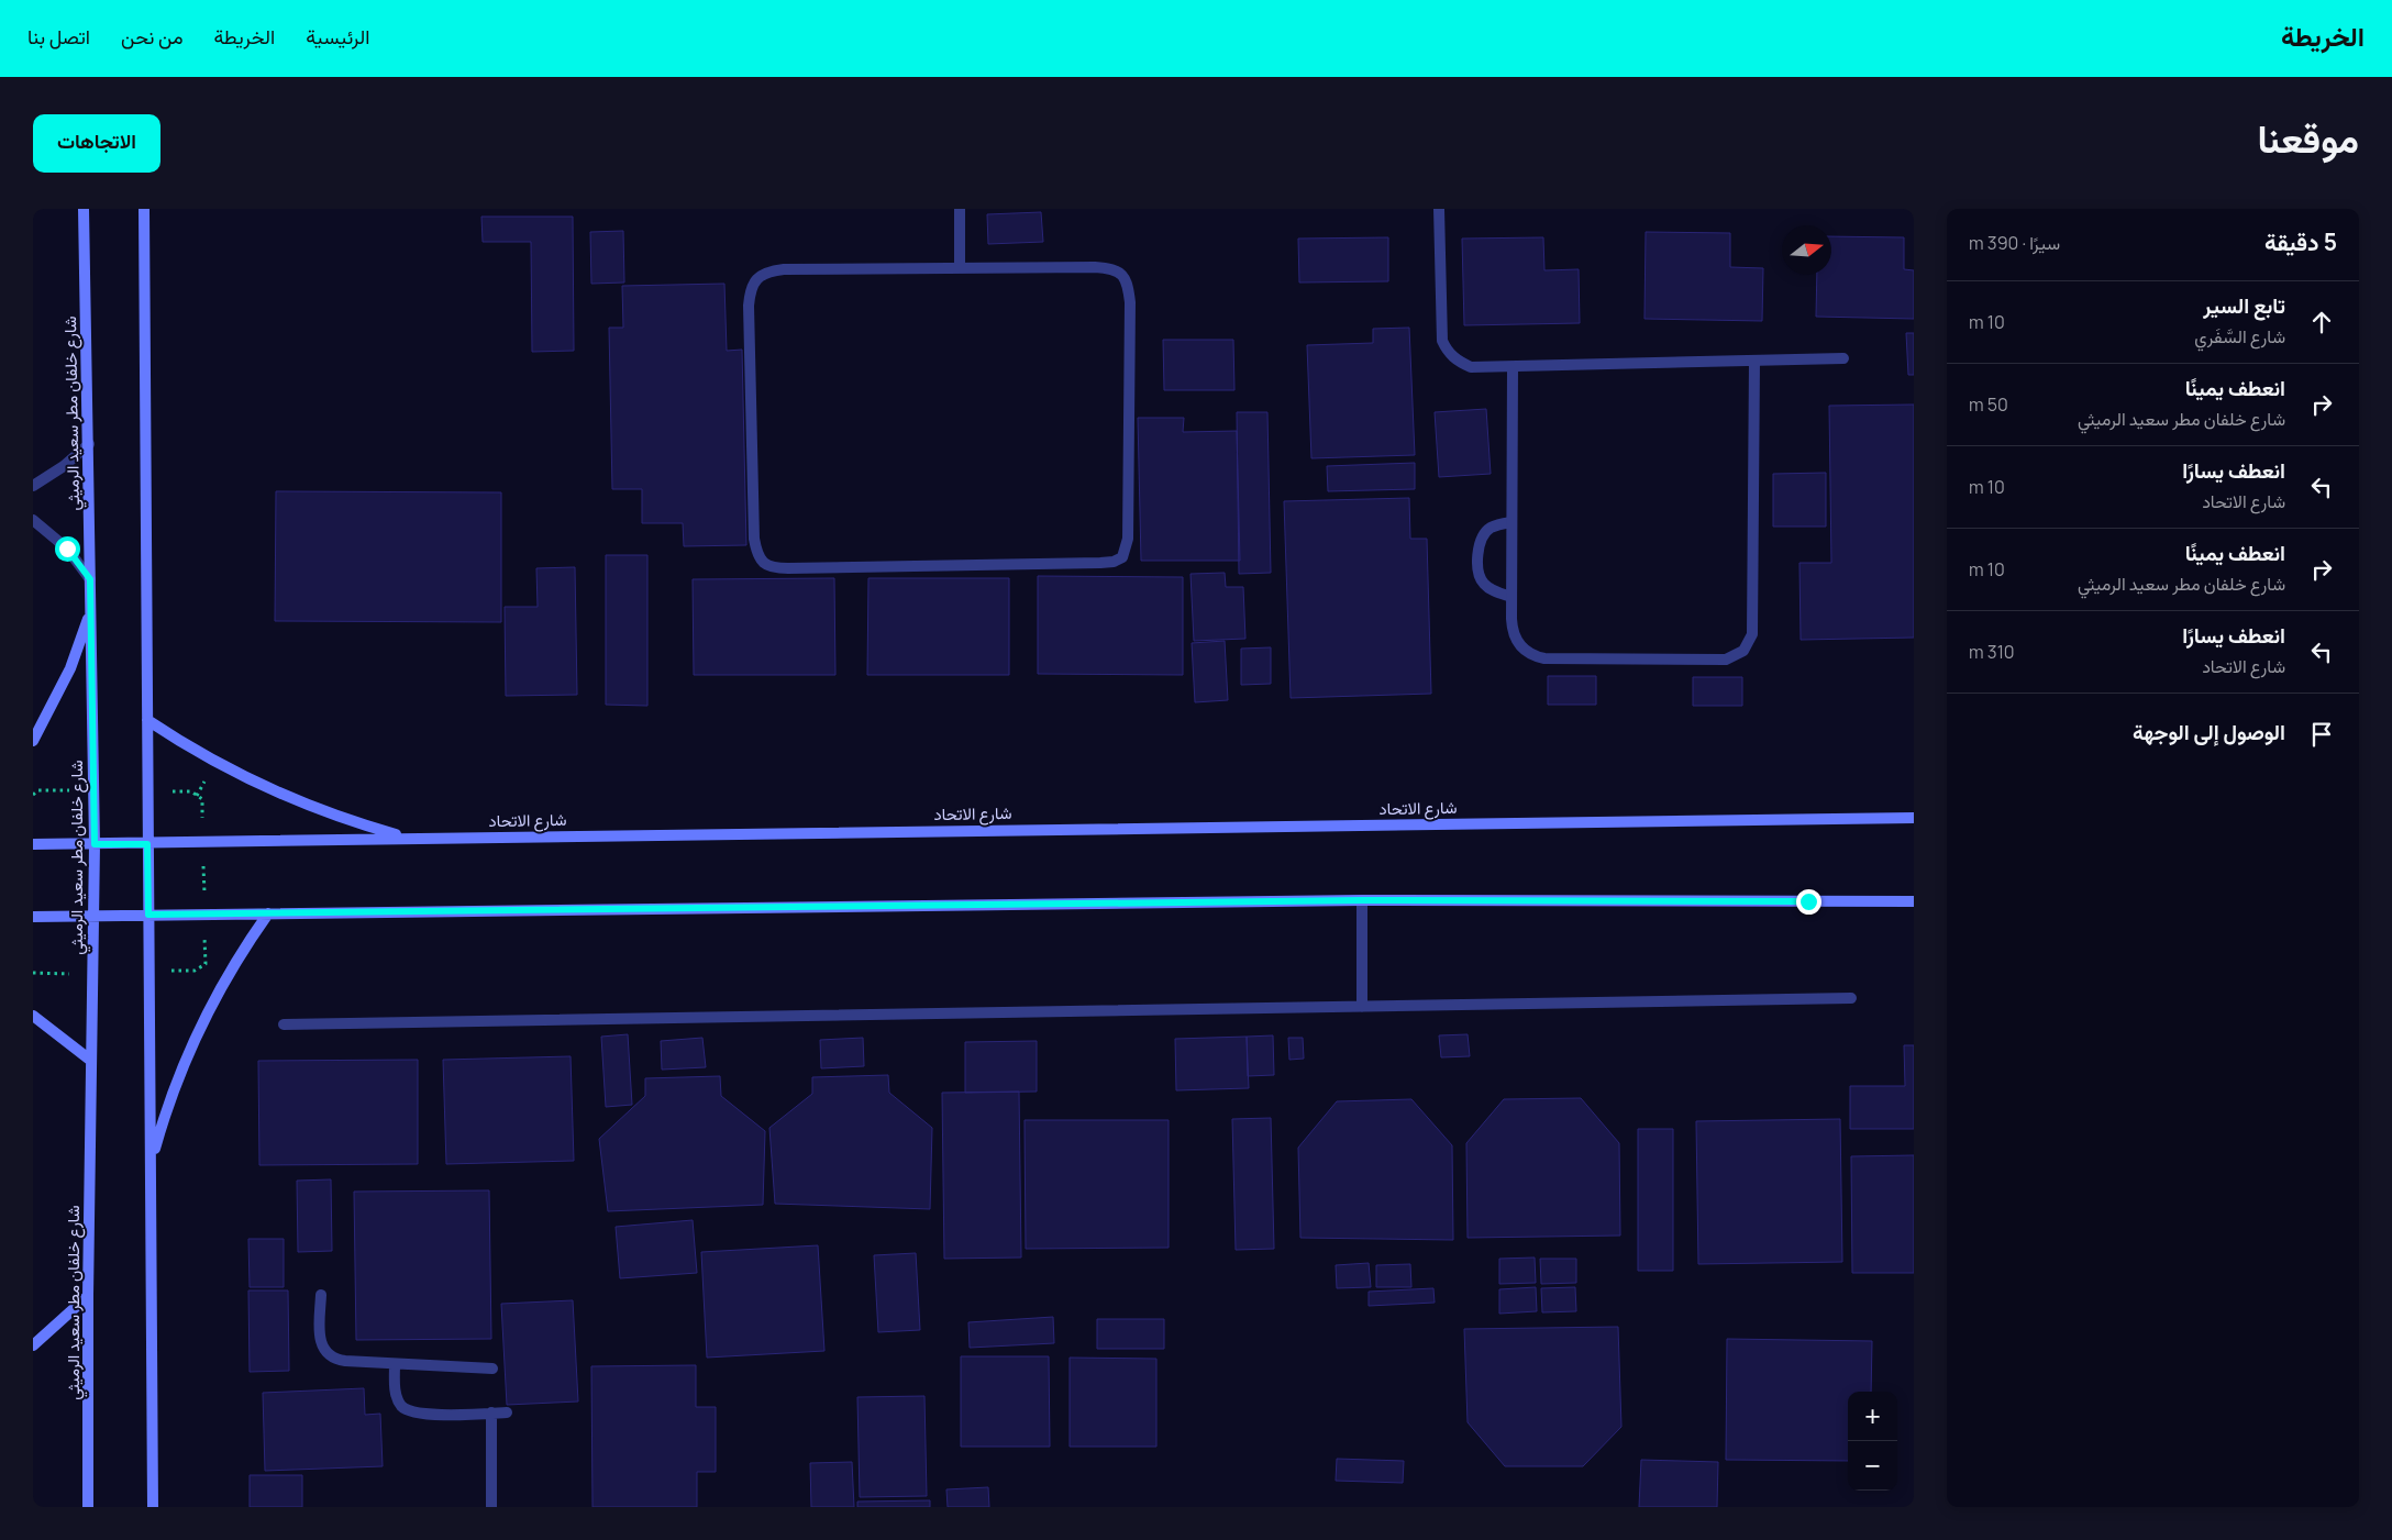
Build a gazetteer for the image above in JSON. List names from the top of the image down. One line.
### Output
{"streets":{"main road":["شارع خلفان مطر سعيد الرميثي","شارع الاتحاد"]},"crossings":[["شارع خلفان مطر سعيد الرميثي","شارع الاتحاد"]],"north":"right","page":{"header":"الخريطة","nav":["الرئيسية","الخريطة","من نحن","اتصل بنا"],"title":"موقعنا","buttons":"الاتجاهات","heading":["5 دقيقة","سيرًا · 390 m"],"list":[["تابع السير","شارع السَّفَري","10 m"],["انعطف يمينًا","شارع خلفان مطر سعيد الرميثي","50 m"],["انعطف يسارًا","شارع الاتحاد","10 m"],["انعطف يمينًا","شارع خلفان مطر سعيد الرميثي","10 m"],["انعطف يسارًا","شارع الاتحاد","310 m"],"الوصول إلى الوجهة"],"map_buttons":["+","−"]}}
